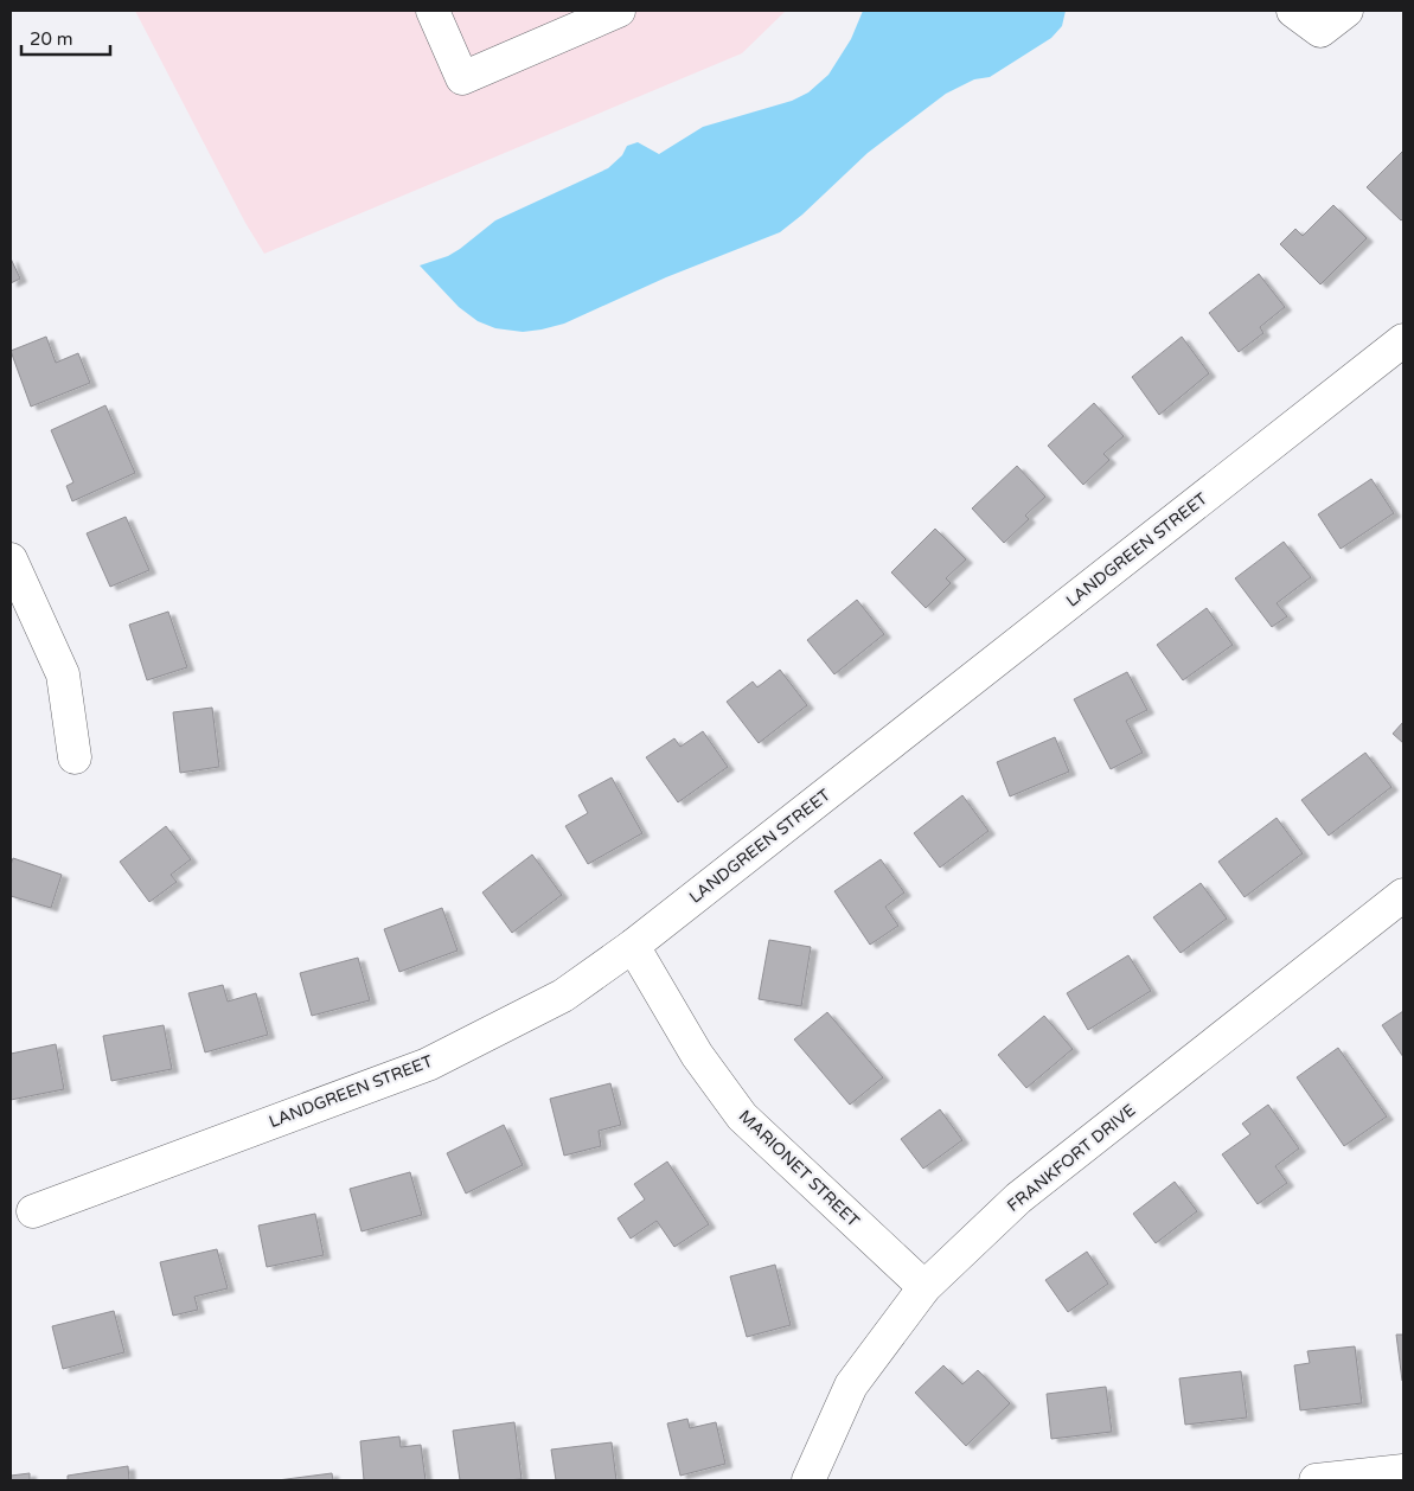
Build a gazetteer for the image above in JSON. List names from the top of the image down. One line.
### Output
{"streets":{"street":["LANDGREEN STREET","FRANKFORT DRIVE","MARIONET STREET"]},"crossings":[["LANDGREEN STREET","MARIONET STREET"],["FRANKFORT DRIVE","MARIONET STREET"]],"scale_bar":"20 m"}
